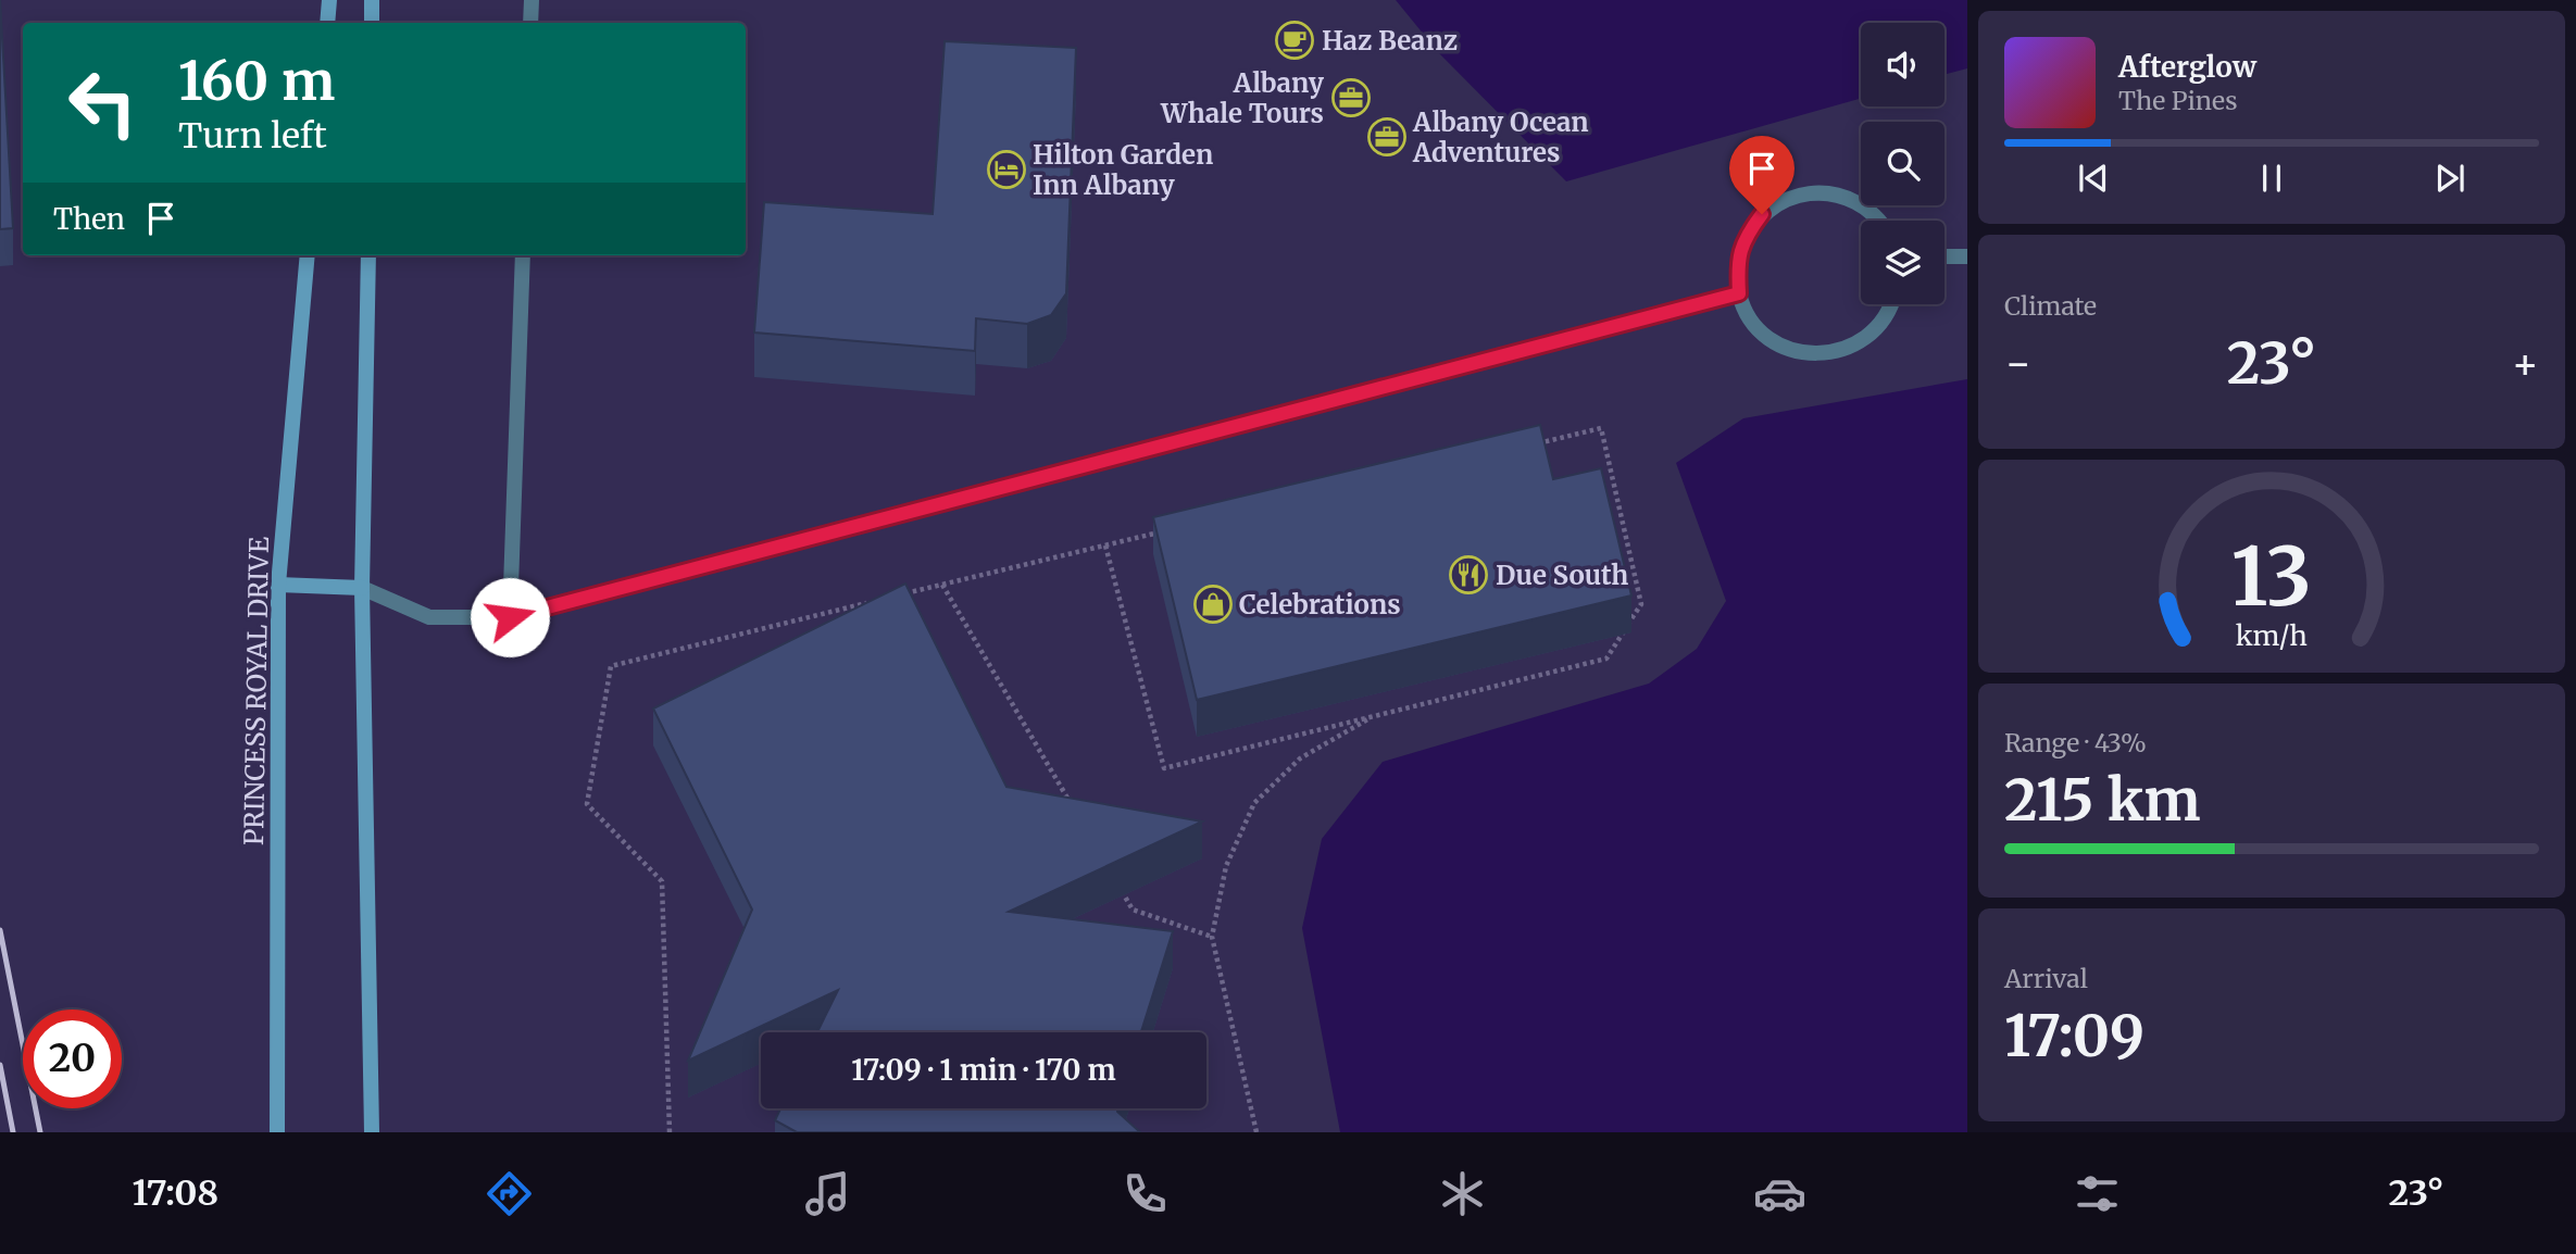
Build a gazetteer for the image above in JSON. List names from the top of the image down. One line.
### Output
{"streets":{"main road":["PRINCESS ROYAL DRIVE"]},"places":{"cafe":["Haz Beanz"],"office":["Albany Whale Tours","Albany Ocean Adventures"],"hotel":["Hilton Garden Inn Albany"],"restaurant":["Due South"],"shop":["Celebrations"]},"page":{"turn":["160 m","Turn left"],"song":["Afterglow","The Pines"],"then":"Then","tile":["Climate",["Range · 43%","215 km"],["Arrival","17:09"]],"heat":["−","23°","+"],"limit":"20","trip":"17:09 · 1 min · 170 m","tabs":["17:08","23°"],"gauge":["13","km/h"]}}
